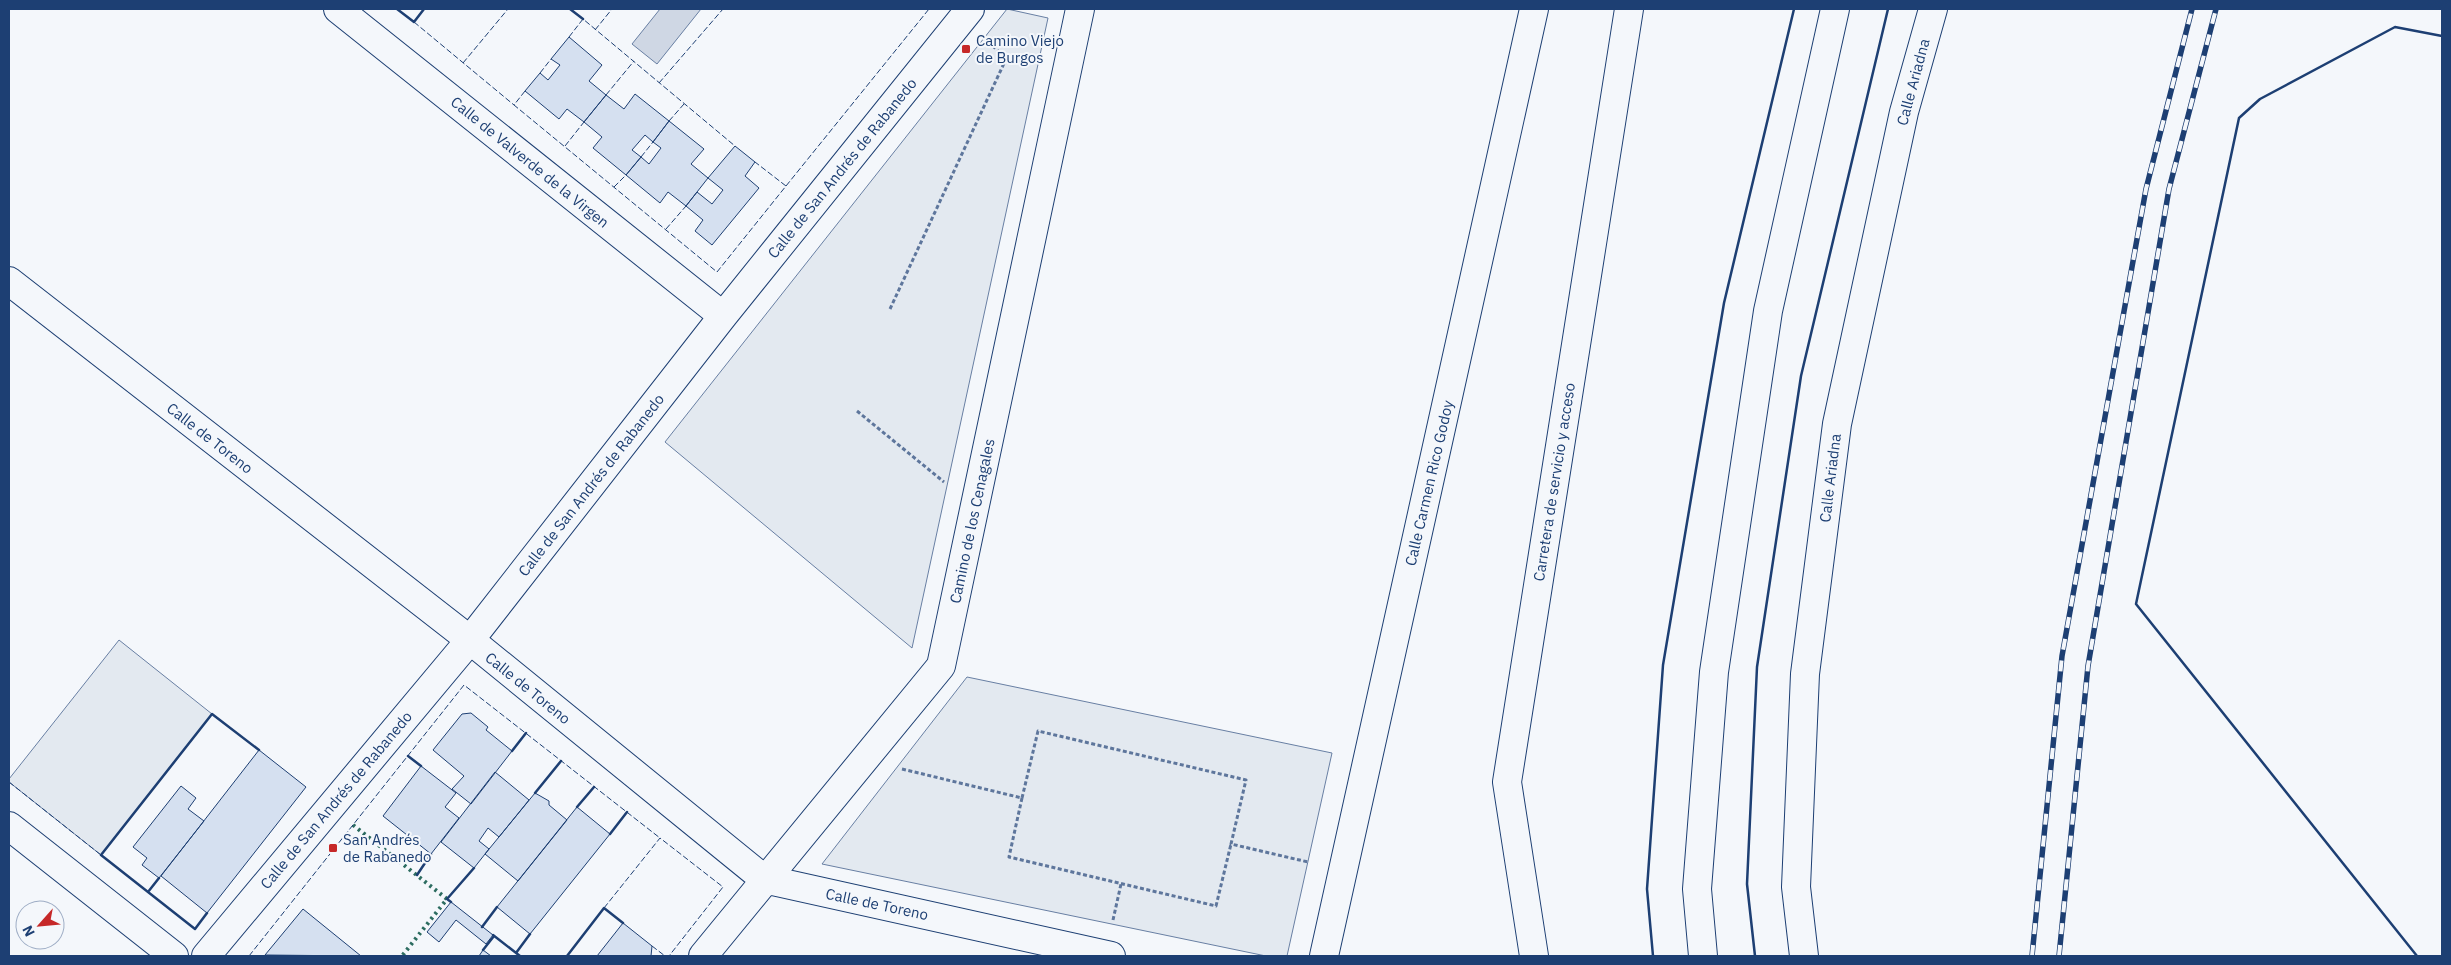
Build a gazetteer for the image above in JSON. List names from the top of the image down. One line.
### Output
{"streets":{"main road":["Calle Ariadna","Calle de Valverde de la Virgen","Calle de San Andrés de Rabanedo","Calle de Toreno","Carretera de servicio y acceso","Calle Carmen Rico Godoy","Camino de los Cenagales"]},"crossings":[["Calle de Valverde de la Virgen","Calle de San Andrés de Rabanedo"],["Calle de San Andrés de Rabanedo","Calle de Toreno"],["Calle de Toreno","Camino de los Cenagales"]],"places":{"transit":["Camino Viejo de Burgos","San Andrés de Rabanedo"]},"north":"bottom left"}
